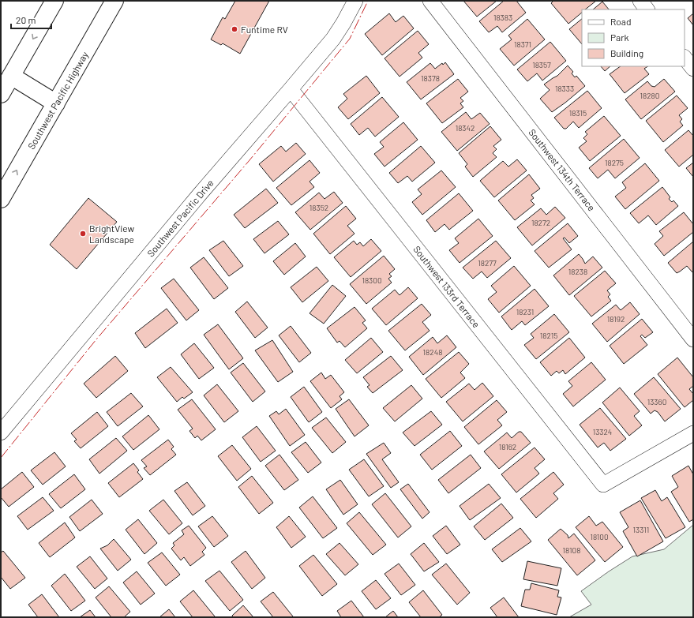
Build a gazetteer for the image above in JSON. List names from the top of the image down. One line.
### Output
{"streets":{"highway":["Southwest Pacific Highway"],"street":["Southwest 134th Terrace","Southwest Pacific Drive","Southwest 133rd Terrace"]},"crossings":[["Southwest Pacific Drive","Southwest 133rd Terrace"]],"one_way":["Southwest Pacific Highway"],"places":["Funtime RV","BrightView Landscape"],"house_numbers":["18383","18371","18357","18378","18333","18280","18315","18342","18275","18352","18272","18277","18238","18300","18231","18192","18215","18248","13360","13324","18162","13311","18100","18108"],"legend":["Road","Park","Building"],"scale_bar":"20 m"}
